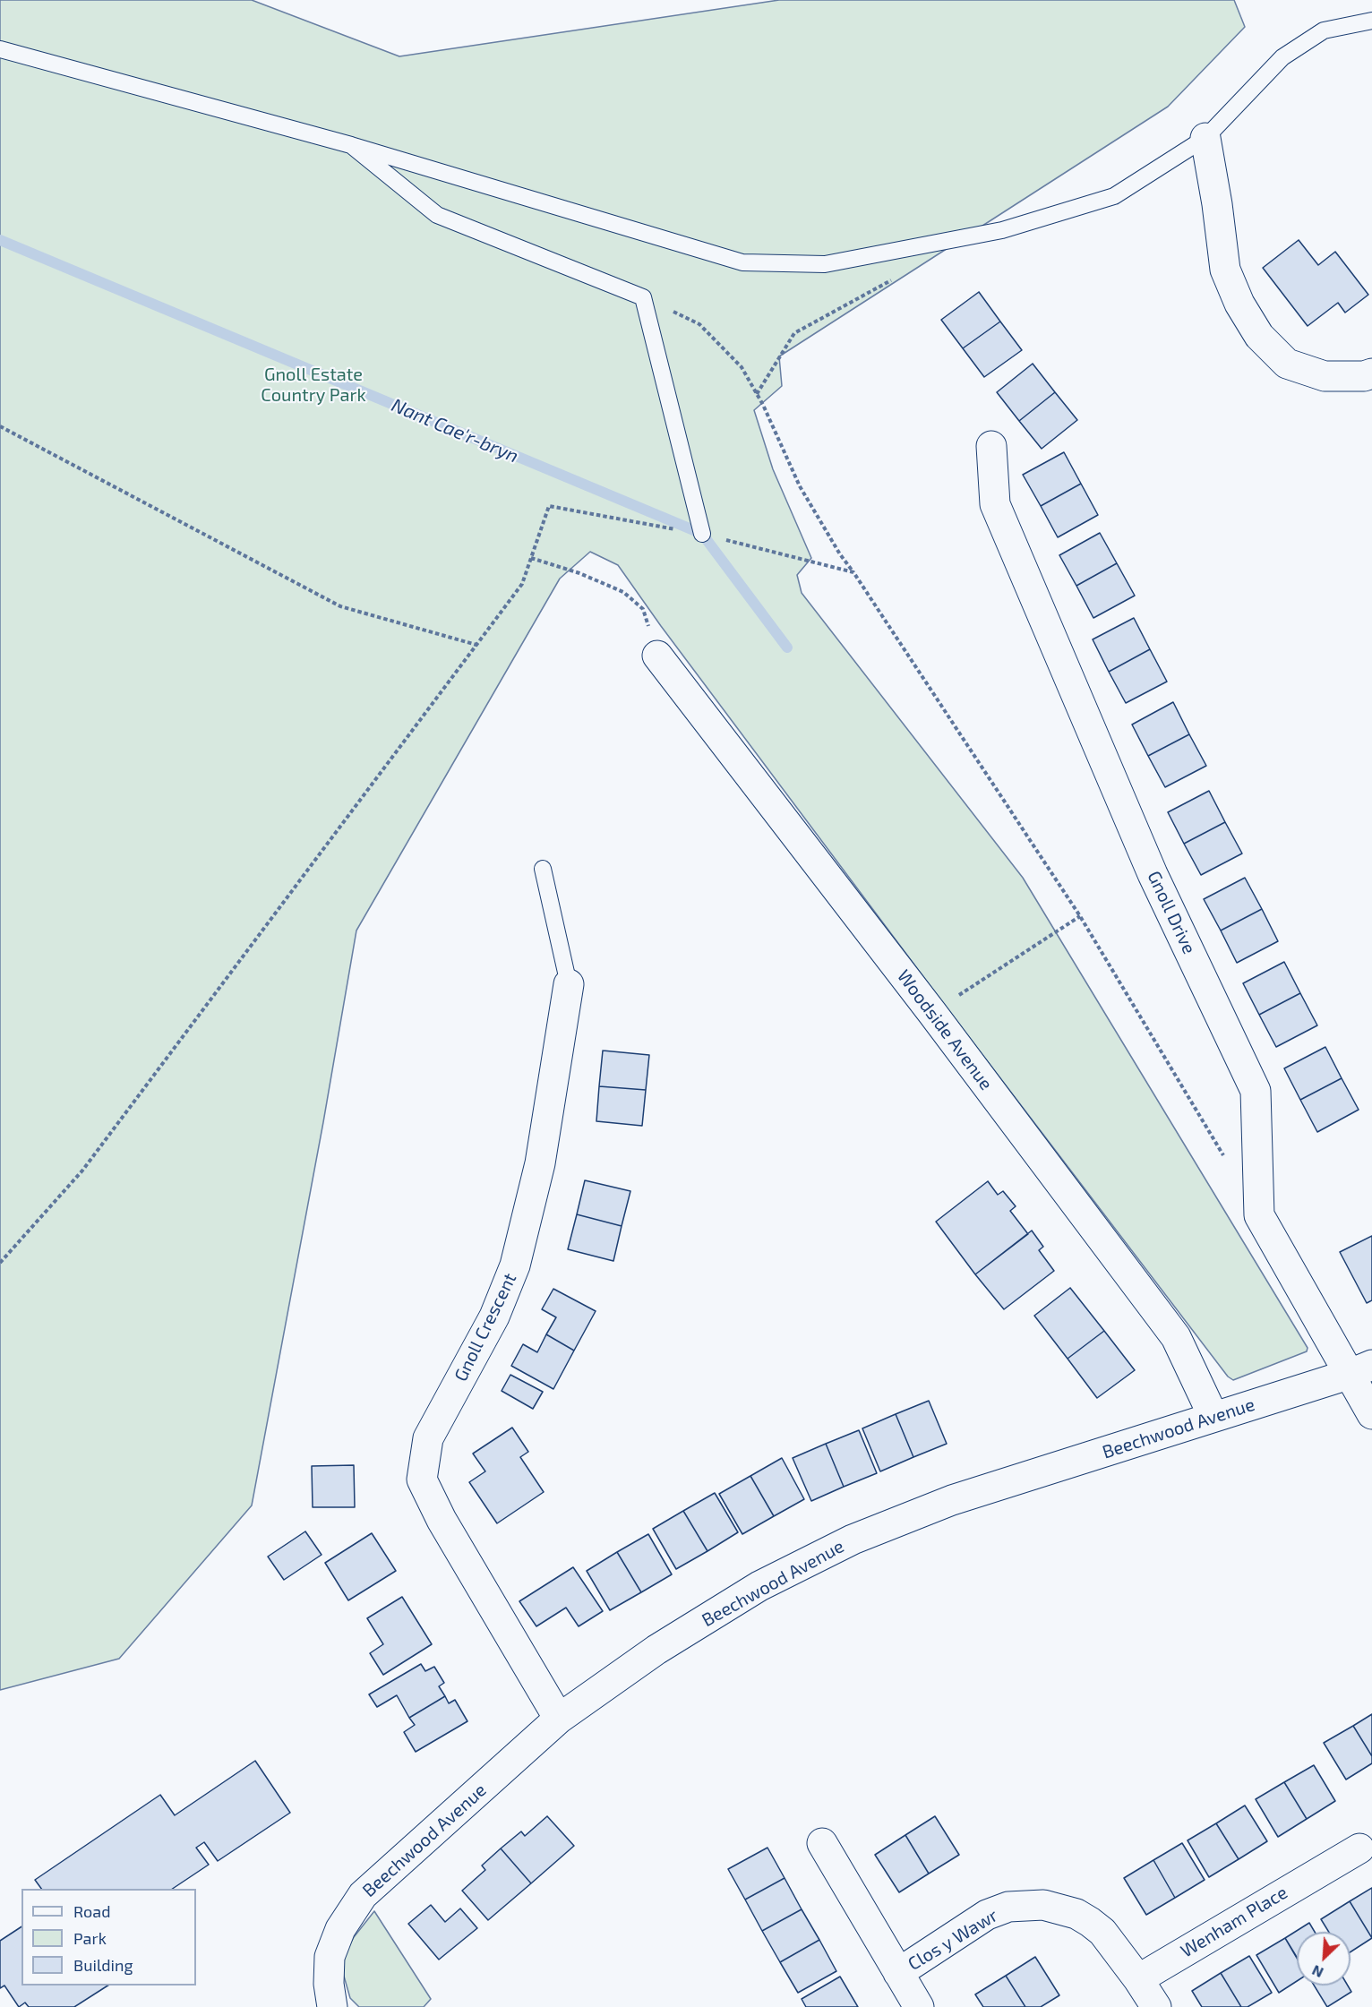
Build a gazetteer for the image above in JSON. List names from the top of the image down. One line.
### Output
{"streets":{"street":["Gnoll Drive","Woodside Avenue","Gnoll Crescent","Beechwood Avenue","Wenham Place","Clos y Wawr"]},"crossings":[["Gnoll Drive","Beechwood Avenue"],["Woodside Avenue","Beechwood Avenue"],["Gnoll Crescent","Beechwood Avenue"],["Wenham Place","Clos y Wawr"]],"water":["Nant Cae'r-bryn"],"parks":["Gnoll Estate Country Park"],"legend":["Road","Park","Building"],"north":"bottom left"}
